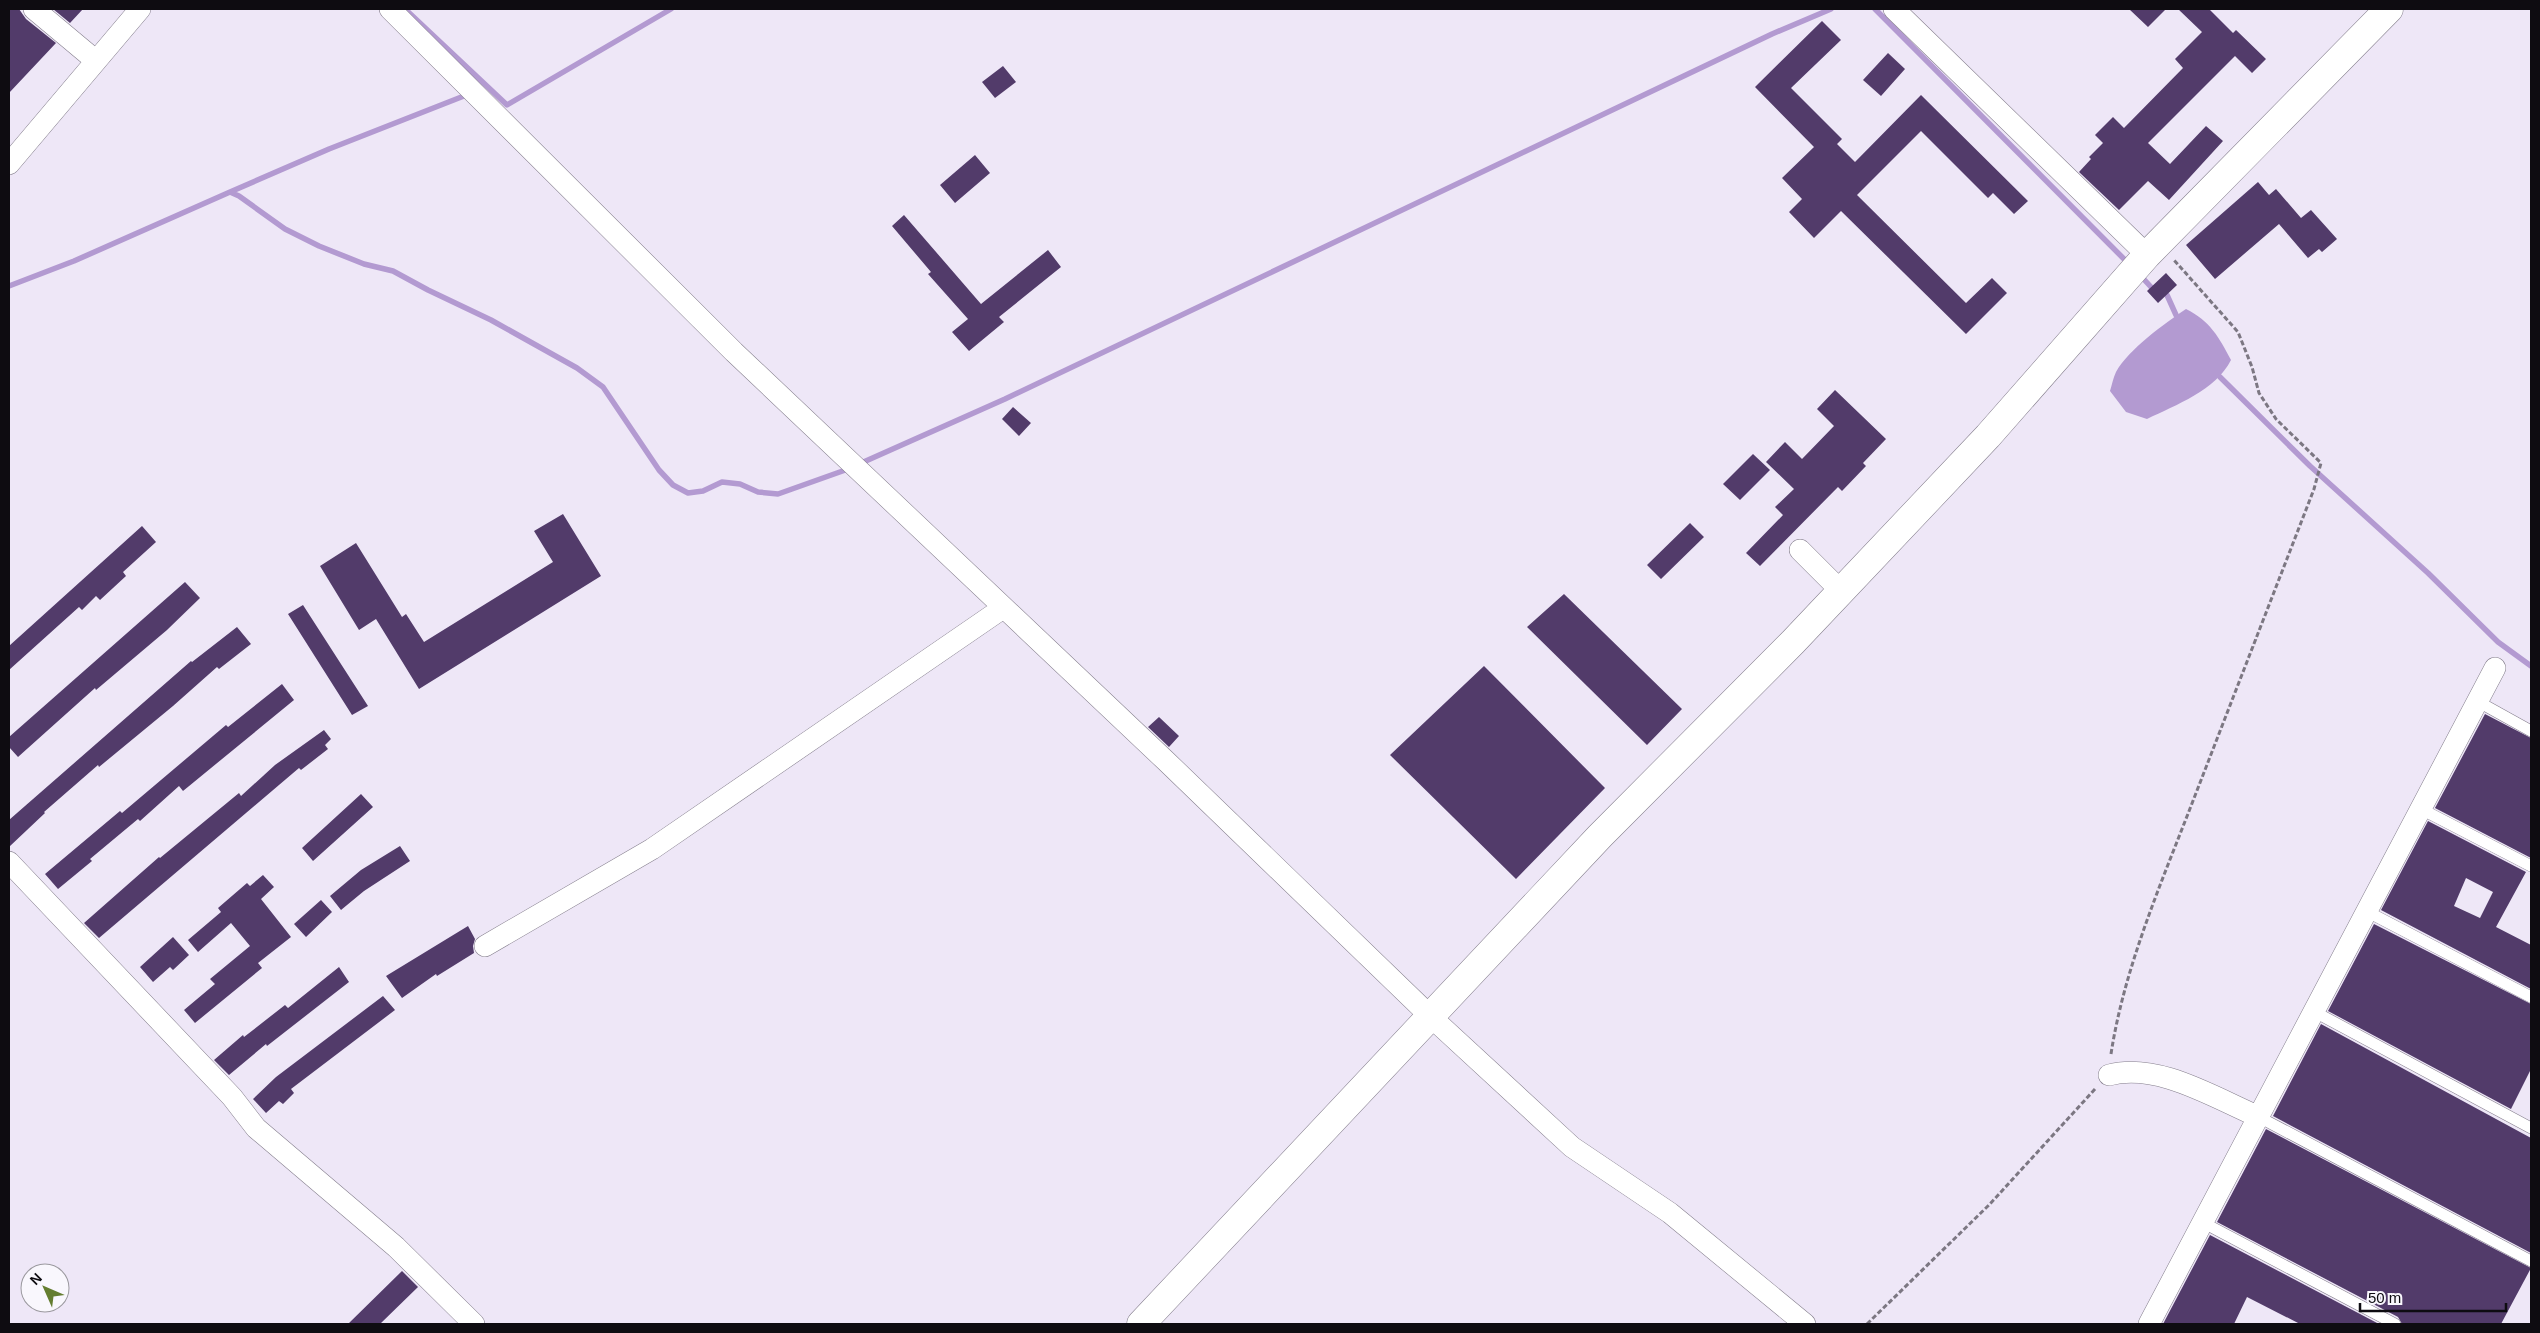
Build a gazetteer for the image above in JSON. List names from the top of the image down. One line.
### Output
{"scale_bar":"50 m","north":"top left"}
